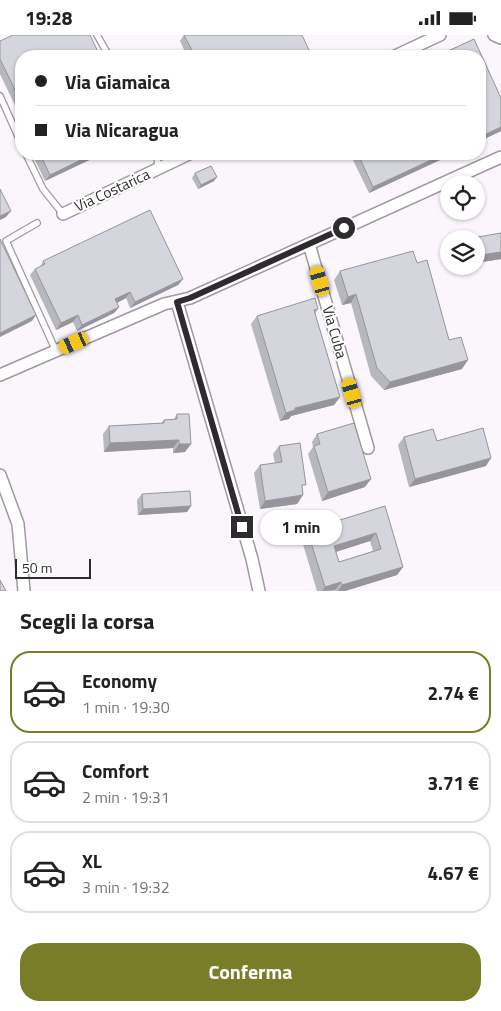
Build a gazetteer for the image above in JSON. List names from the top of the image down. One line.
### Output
{"streets":{"street":["Via Costarica","Via Cuba"]},"scale_bar":"50 m","page":{"status":"19:28","banner":["Via Giamaica","Via Nicaragua"],"bubble":"1 min","scale":"50 m","heading":"Scegli la corsa","list":[{"name":"Economy","note":"1 min · 19:30","value":"2.74 €"},{"name":"Comfort","note":"2 min · 19:31","value":"3.71 €"},{"name":"XL","note":"3 min · 19:32","value":"4.67 €"}],"buttons":"Conferma"}}
